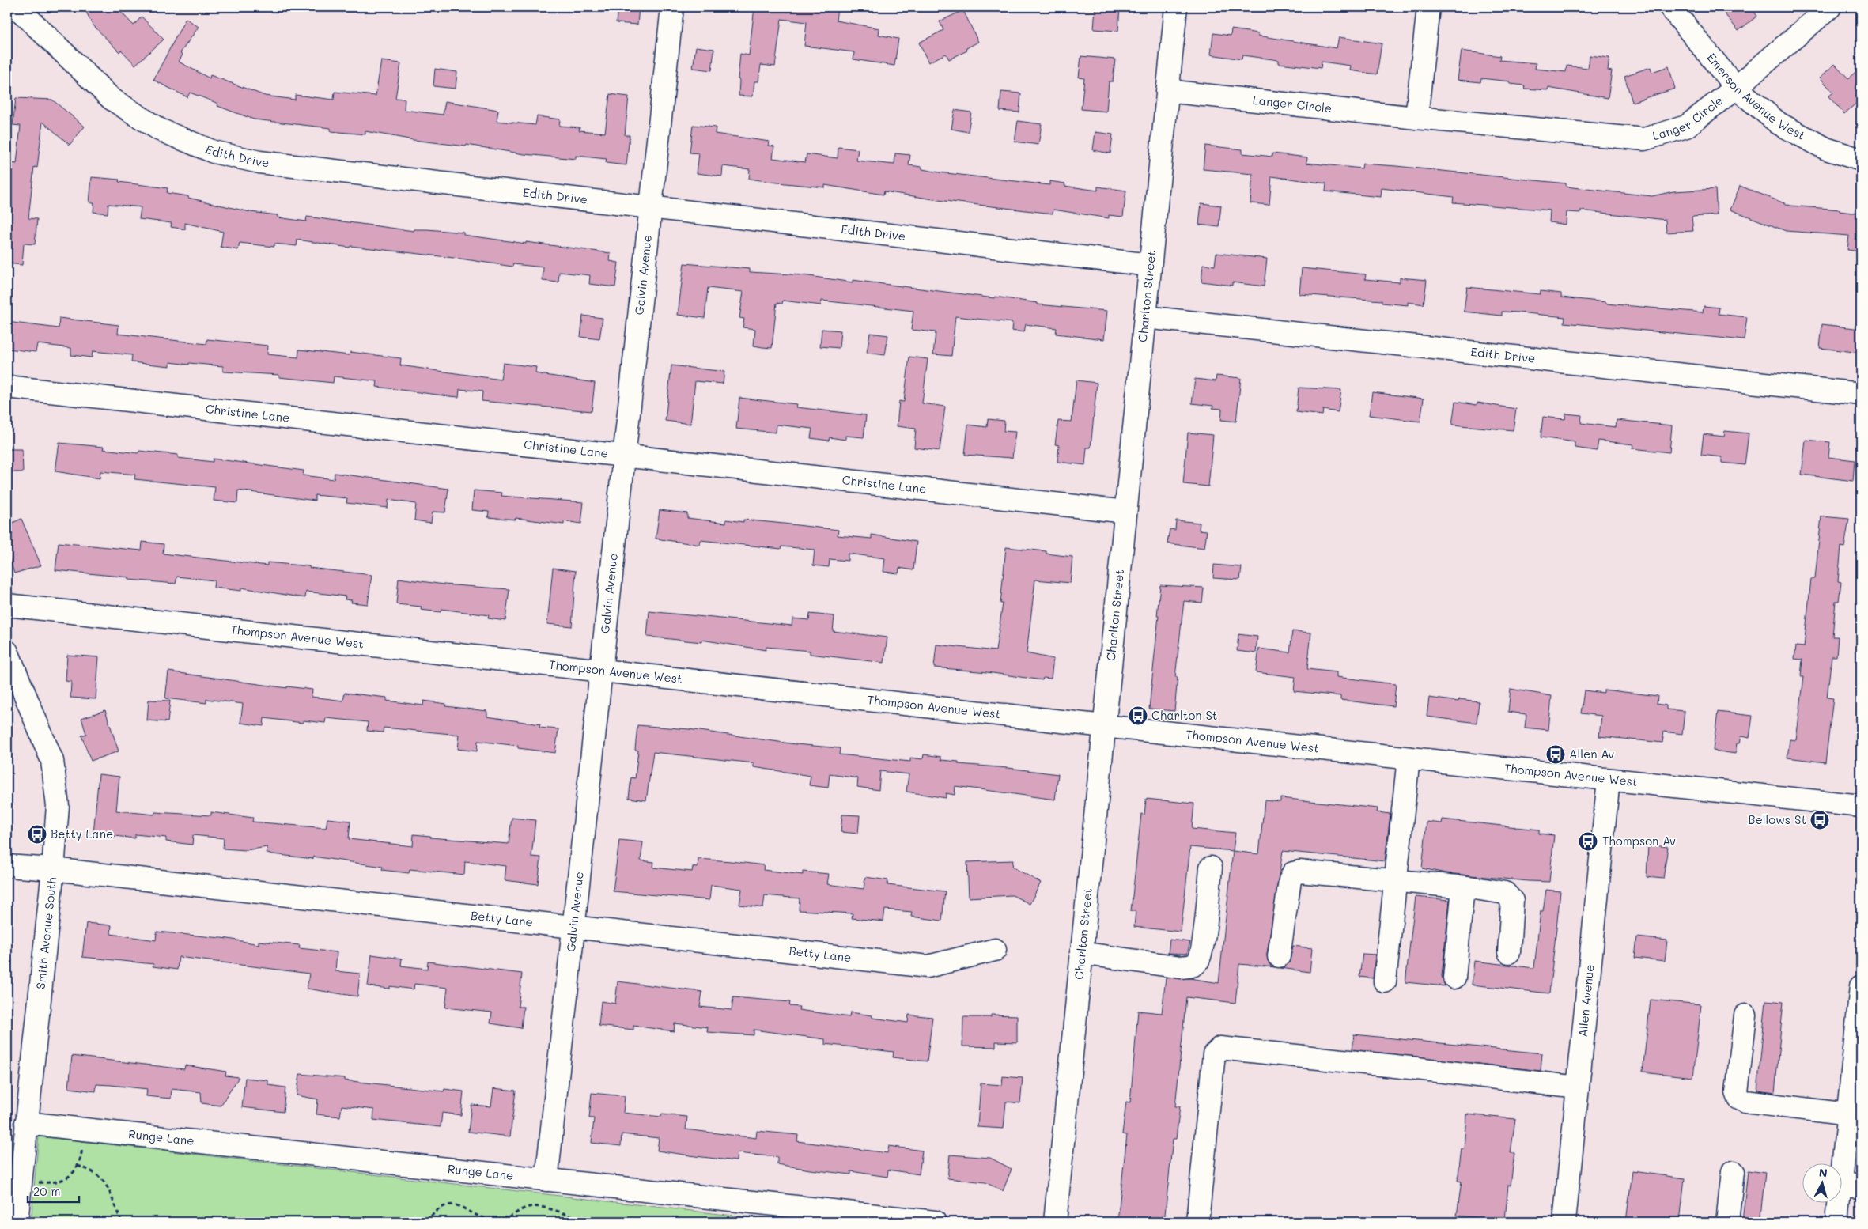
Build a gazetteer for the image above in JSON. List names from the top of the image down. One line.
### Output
{"streets":{"street":["Emerson Avenue West","Langer Circle","Edith Drive","Galvin Avenue","Charlton Street","Christine Lane","Thompson Avenue West","Betty Lane","Smith Avenue South","Allen Avenue","Runge Lane"]},"crossings":[["Emerson Avenue West","Langer Circle"],["Langer Circle","Charlton Street"],["Edith Drive","Galvin Avenue"],["Edith Drive","Charlton Street"],["Galvin Avenue","Christine Lane"],["Galvin Avenue","Thompson Avenue West"],["Galvin Avenue","Betty Lane"],["Galvin Avenue","Runge Lane"],["Charlton Street","Christine Lane"],["Charlton Street","Thompson Avenue West"],["Thompson Avenue West","Allen Avenue"],["Betty Lane","Smith Avenue South"],["Smith Avenue South","Runge Lane"]],"places":{"bus stop":["Charlton St","Allen Av","Bellows St","Betty Lane","Thompson Av"]},"scale_bar":"20 m","north":"top"}
